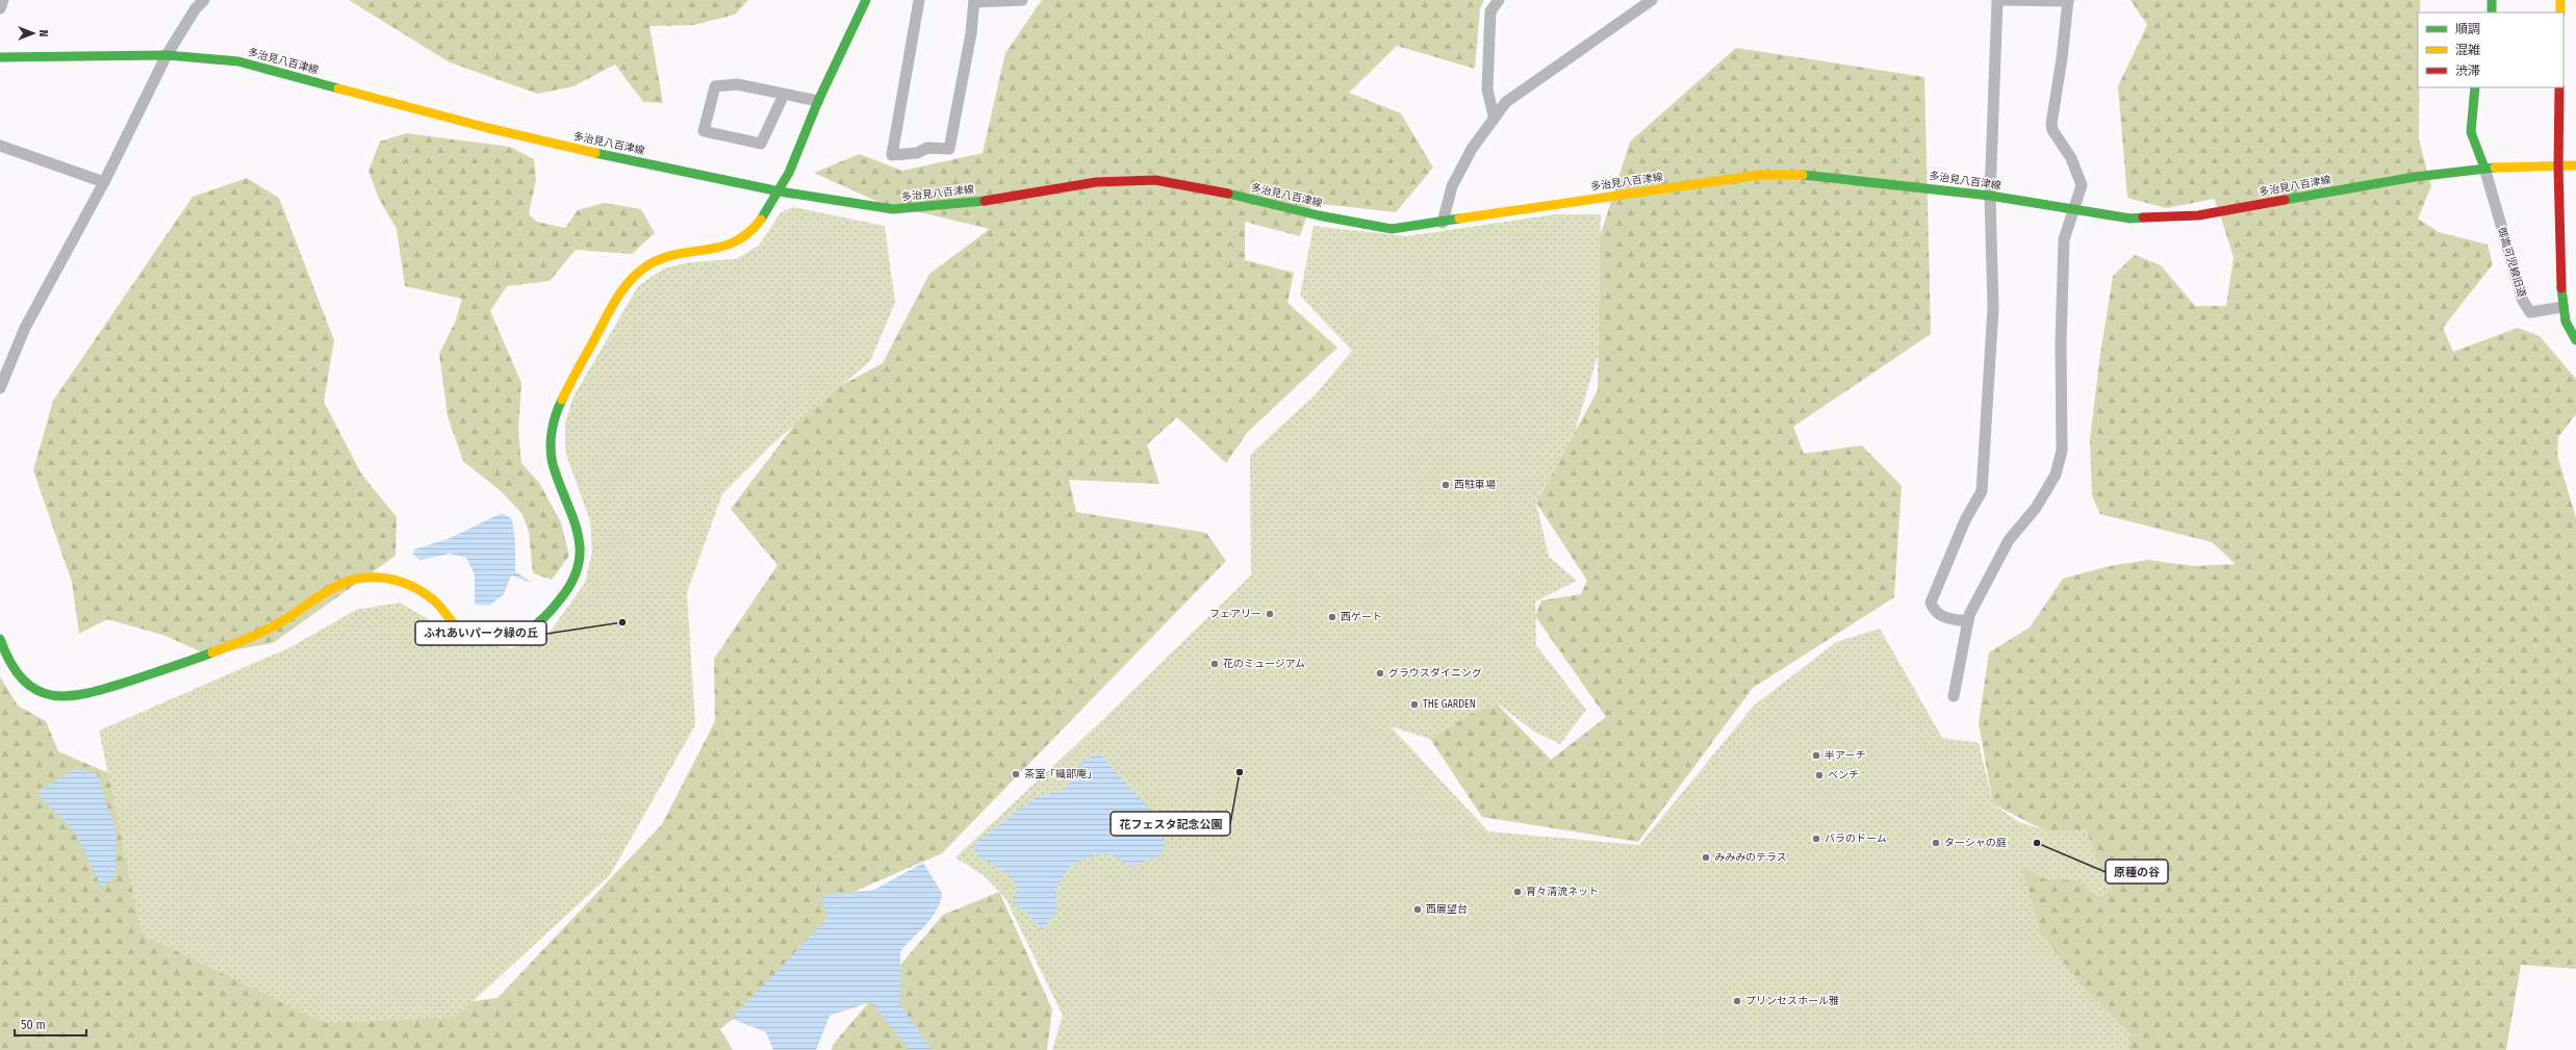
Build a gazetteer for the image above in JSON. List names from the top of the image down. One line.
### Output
{"streets":{"main road":["多治見八百津線"],"street":["御嵩可児線旧道"]},"crossings":[["多治見八百津線","御嵩可児線旧道"]],"places":["西駐車場","フェアリー","西ゲート","ふれあいパーク緑の丘","花のミュージアム","グラウスダイニング","THE GARDEN","半アーチ","花フェスタ記念公園","茶室「織部庵」","ベンチ","バラのドーム","ターシャの庭","原種の谷","みみみのテラス","育々清流ネット","西展望台","プリンセスホール雅"],"legend":["順調","混雑","渋滞"],"scale_bar":"50 m","north":"right"}
